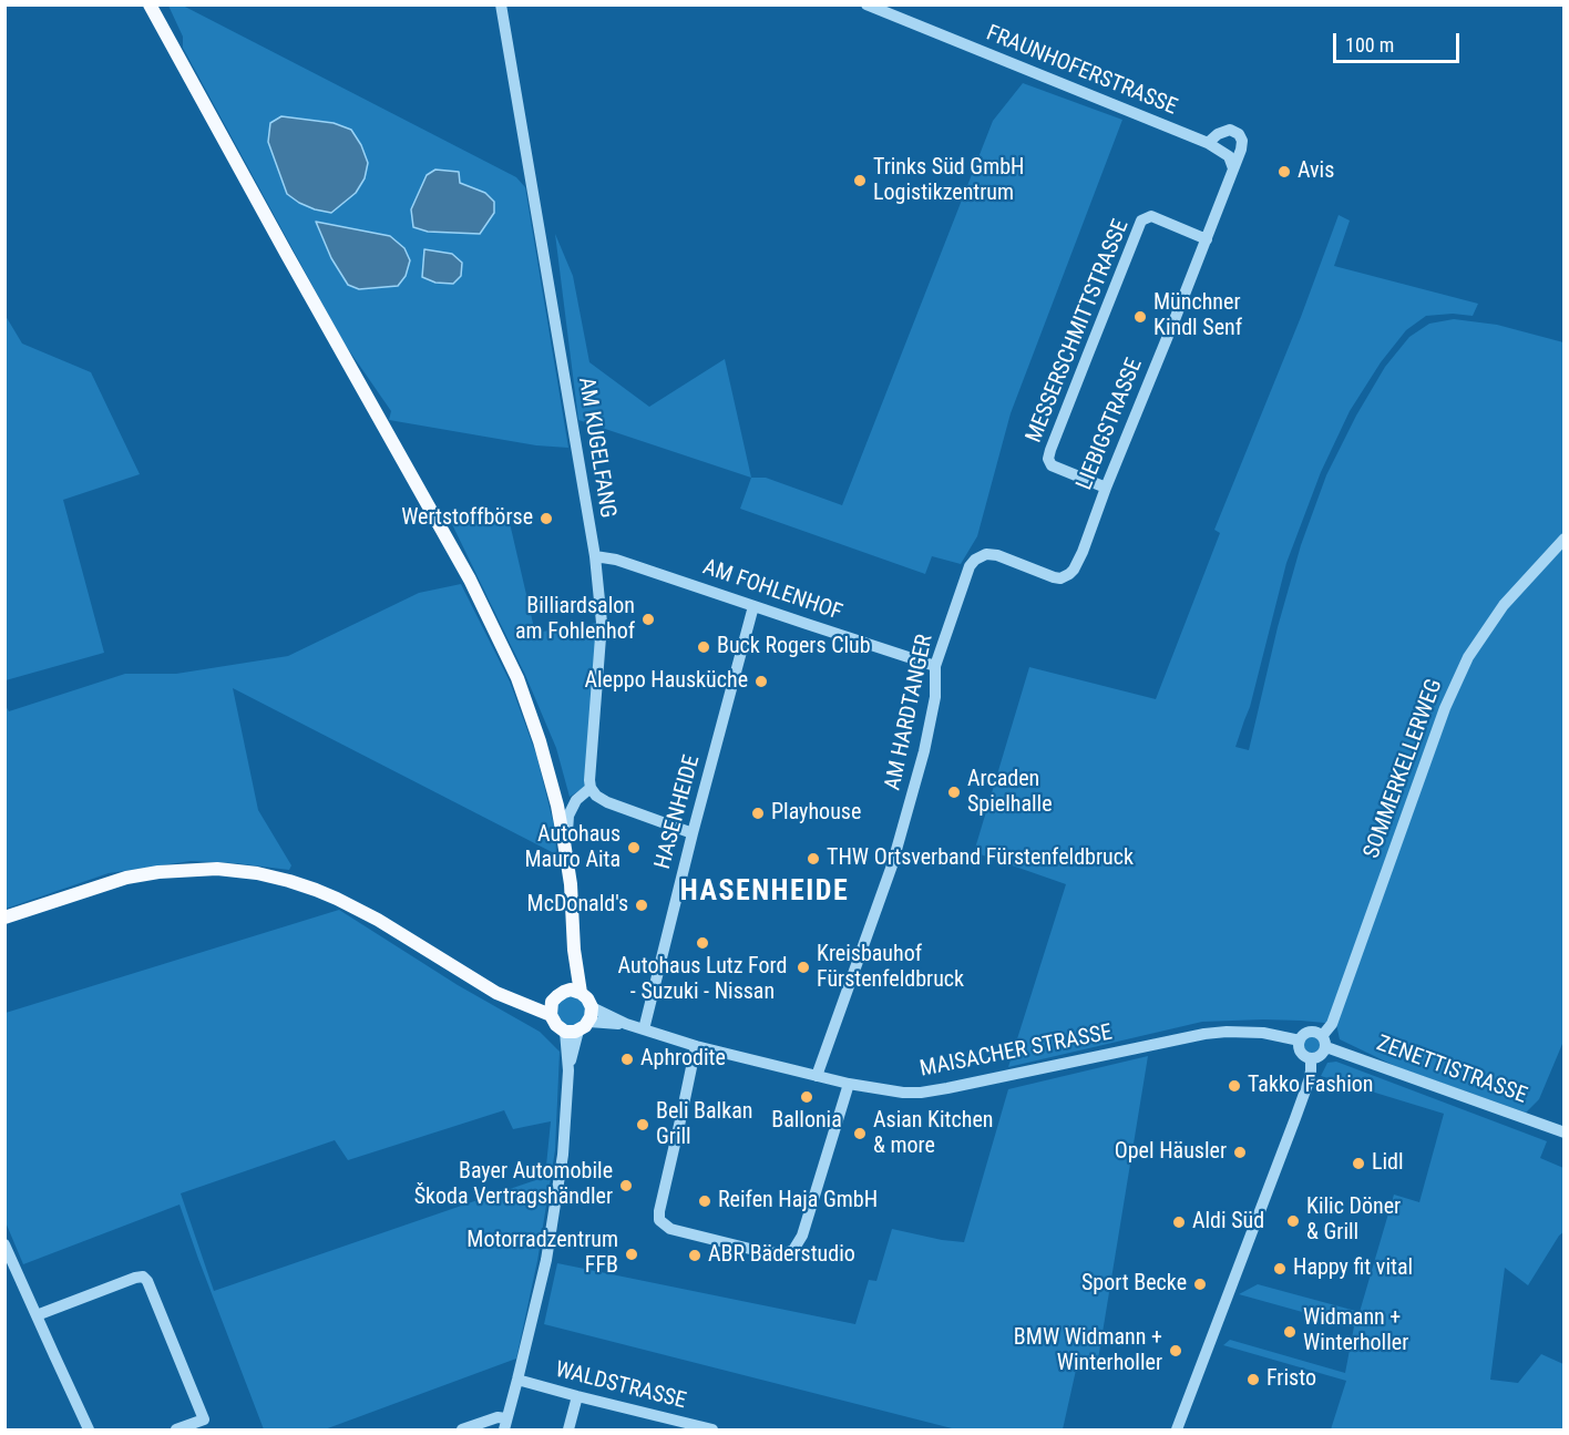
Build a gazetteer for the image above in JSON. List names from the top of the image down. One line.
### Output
{"streets":{"street":["FRAUNHOFERSTRASSE","MESSERSCHMITTSTRASSE","LIEBIGSTRASSE","AM KUGELFANG","AM FOHLENHOF","AM HARDTANGER","SOMMERKELLERWEG","HASENHEIDE","MAISACHER STRASSE","ZENETTISTRASSE","WALDSTRASSE"]},"crossings":[["FRAUNHOFERSTRASSE","LIEBIGSTRASSE"],["MESSERSCHMITTSTRASSE","LIEBIGSTRASSE"],["LIEBIGSTRASSE","AM HARDTANGER"],["AM KUGELFANG","AM FOHLENHOF"],["AM FOHLENHOF","AM HARDTANGER"],["AM FOHLENHOF","HASENHEIDE"],["AM HARDTANGER","MAISACHER STRASSE"],["SOMMERKELLERWEG","MAISACHER STRASSE"],["SOMMERKELLERWEG","ZENETTISTRASSE"],["HASENHEIDE","MAISACHER STRASSE"],["MAISACHER STRASSE","ZENETTISTRASSE"]],"districts":["HASENHEIDE"],"places":["Avis","Trinks Süd GmbH Logistikzentrum","Münchner Kindl Senf","Wertstoffbörse","Billiardsalon am Fohlenhof","Buck Rogers Club","Aleppo Hausküche","Arcaden Spielhalle","Playhouse","Autohaus Mauro Aita","THW Ortsverband Fürstenfeldbruck","McDonald's","Autohaus Lutz Ford - Suzuki - Nissan","Kreisbauhof Fürstenfeldbruck","Aphrodite","Takko Fashion","Ballonia","Beli Balkan Grill","Asian Kitchen & more","Opel Häusler","Lidl","Bayer Automobile Škoda Vertragshändler","Reifen Haja GmbH","Kilic Döner & Grill","Aldi Süd","Motorradzentrum FFB","ABR Bäderstudio","Happy fit vital","Sport Becke","Widmann + Winterholler","BMW Widmann + Winterholler","Fristo"],"scale_bar":"100 m"}
